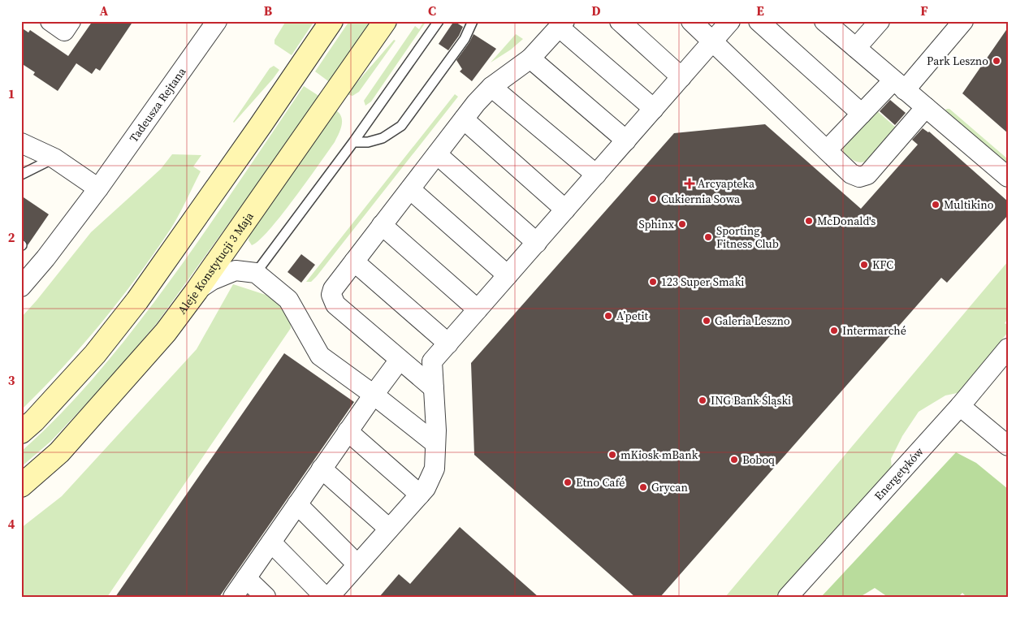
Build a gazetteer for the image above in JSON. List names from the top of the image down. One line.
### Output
{"streets":{"main road":["Aleje Konstytucji 3 Maja"],"street":["Tadeusza Rejtana","Energetyków"]},"places":{"other":["Park Leszno","Cukiernia Sowa","Multikino","McDonald's","Sphinx","Sporting Fitness Club","KFC","123 Super Smaki","A’petit","Galeria Leszno","Intermarché","ING Bank Śląski","mKiosk mBank","Boboq","Etno Café","Grycan"],"health":["Arcyapteka"]},"grid":{"columns":["A","B","C","D","E","F"],"rows":["1","2","3","4"]}}
